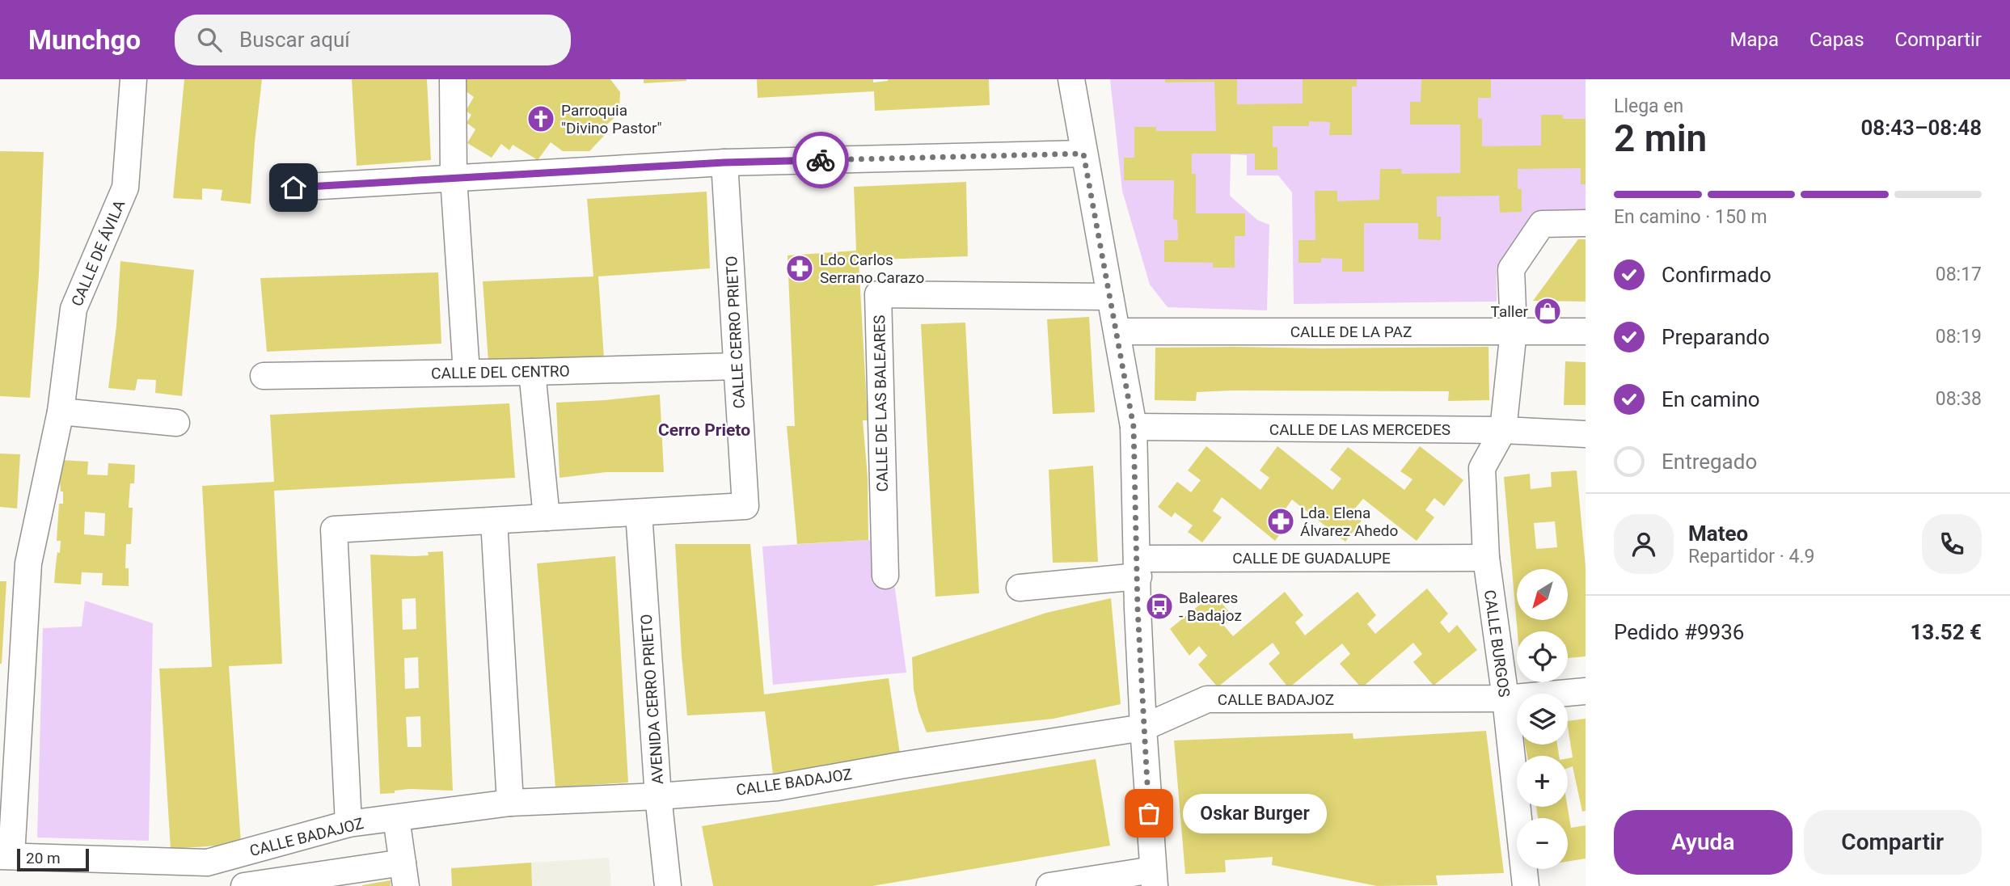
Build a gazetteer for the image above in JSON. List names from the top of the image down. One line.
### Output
{"streets":{"street":["CALLE DE ÁVILA","CALLE DE LA PAZ","CALLE CERRO PRIETO","CALLE DEL CENTRO","CALLE DE LAS BALEARES","CALLE DE LAS MERCEDES","CALLE DE GUADALUPE","CALLE BURGOS","AVENIDA CERRO PRIETO","CALLE BADAJOZ"]},"crossings":[["CALLE DE ÁVILA","CALLE BADAJOZ"],["CALLE CERRO PRIETO","CALLE DEL CENTRO"],["CALLE CERRO PRIETO","AVENIDA CERRO PRIETO"],["CALLE DE LAS MERCEDES","CALLE BURGOS"],["CALLE DE GUADALUPE","CALLE BURGOS"],["CALLE BURGOS","CALLE BADAJOZ"],["AVENIDA CERRO PRIETO","CALLE BADAJOZ"]],"districts":["Cerro Prieto"],"places":{"church":["Parroquia \"Divino Pastor\""],"pharmacy":["Ldo Carlos Serrano Carazo","Lda. Elena Álvarez Ahedo"],"shop":["Taller"],"bus stop":["Baleares - Badajoz"],"other":["Oskar Burger"]},"scale_bar":"20 m","north":"bottom left","page":{"header":"Munchgo","search":"Buscar aquí","nav":["Mapa","Capas","Compartir"],"heading":["2 min","Llega en","08:43–08:48"],"panel":["Mateo","Repartidor · 4.9","Pedido #9936","13.52 €"],"bar":"En camino · 150 m","list":[["Confirmado","08:17"],["Preparando","08:19"],["En camino","08:38"],"Entregado"],"map_buttons":["+","−"],"bubble":"Oskar Burger","buttons":["Ayuda","Compartir"],"scale":"20 m"}}
